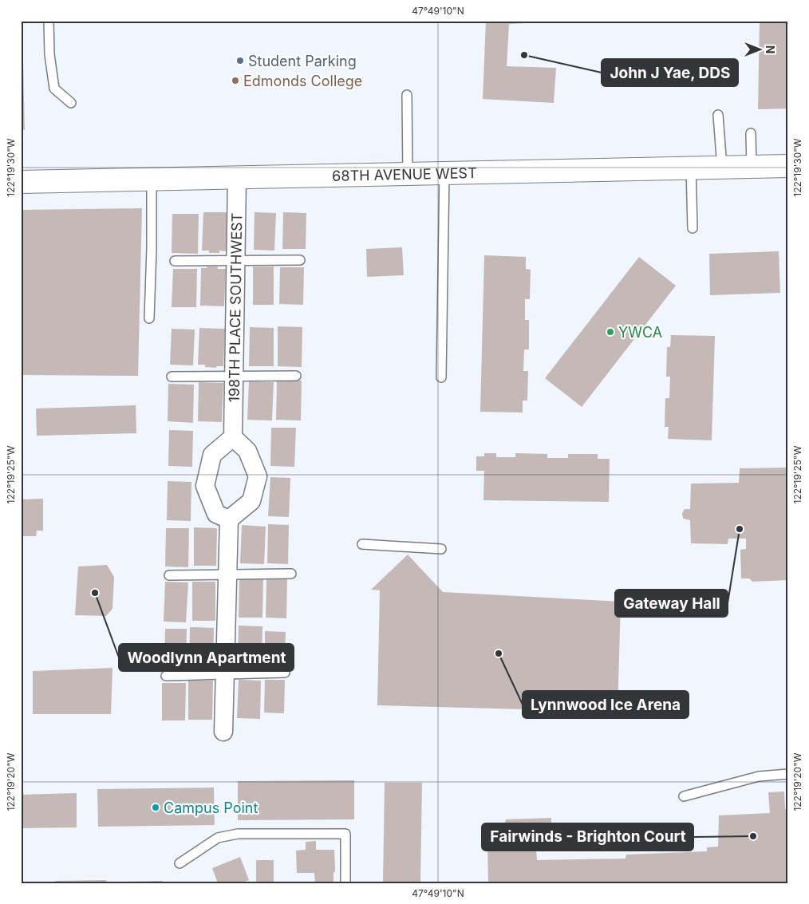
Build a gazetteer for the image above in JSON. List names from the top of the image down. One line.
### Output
{"streets":{"street":["68TH AVENUE WEST","198TH PLACE SOUTHWEST"]},"crossings":[["68TH AVENUE WEST","198TH PLACE SOUTHWEST"]],"places":["John J Yae, DDS","Student Parking","Edmonds College","YWCA","Gateway Hall","Woodlynn Apartment","Lynnwood Ice Arena","Campus Point","Fairwinds - Brighton Court"],"north":"right","coordinates":["47°49'10\"N","122°19'30\"W","122°19'25\"W","122°19'20\"W"]}
